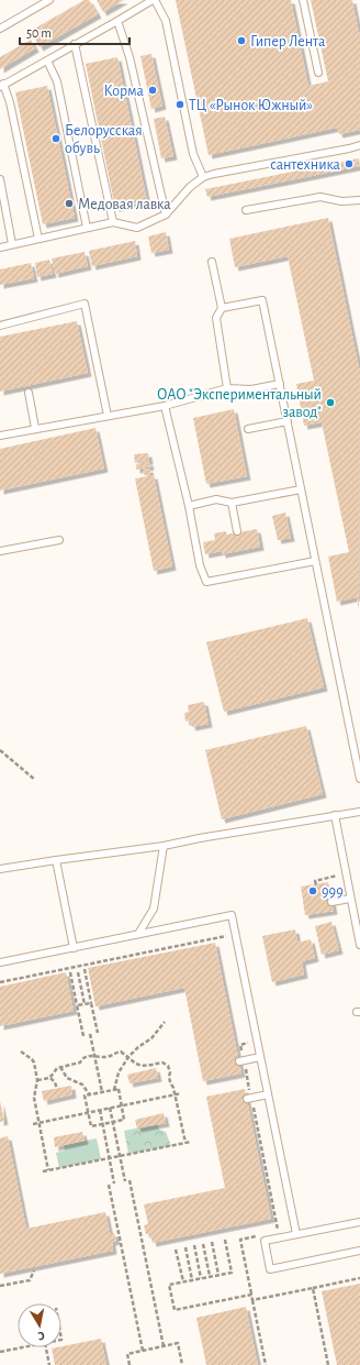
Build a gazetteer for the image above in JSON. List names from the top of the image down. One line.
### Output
{"places":["Гипер Лента","Корма","ТЦ «Рынок Южный»","Белорусская обувь","сантехника","Медовая лавка","ОАО \"Экспериментальный завод\"","999"],"scale_bar":"50 m","north":"bottom"}
